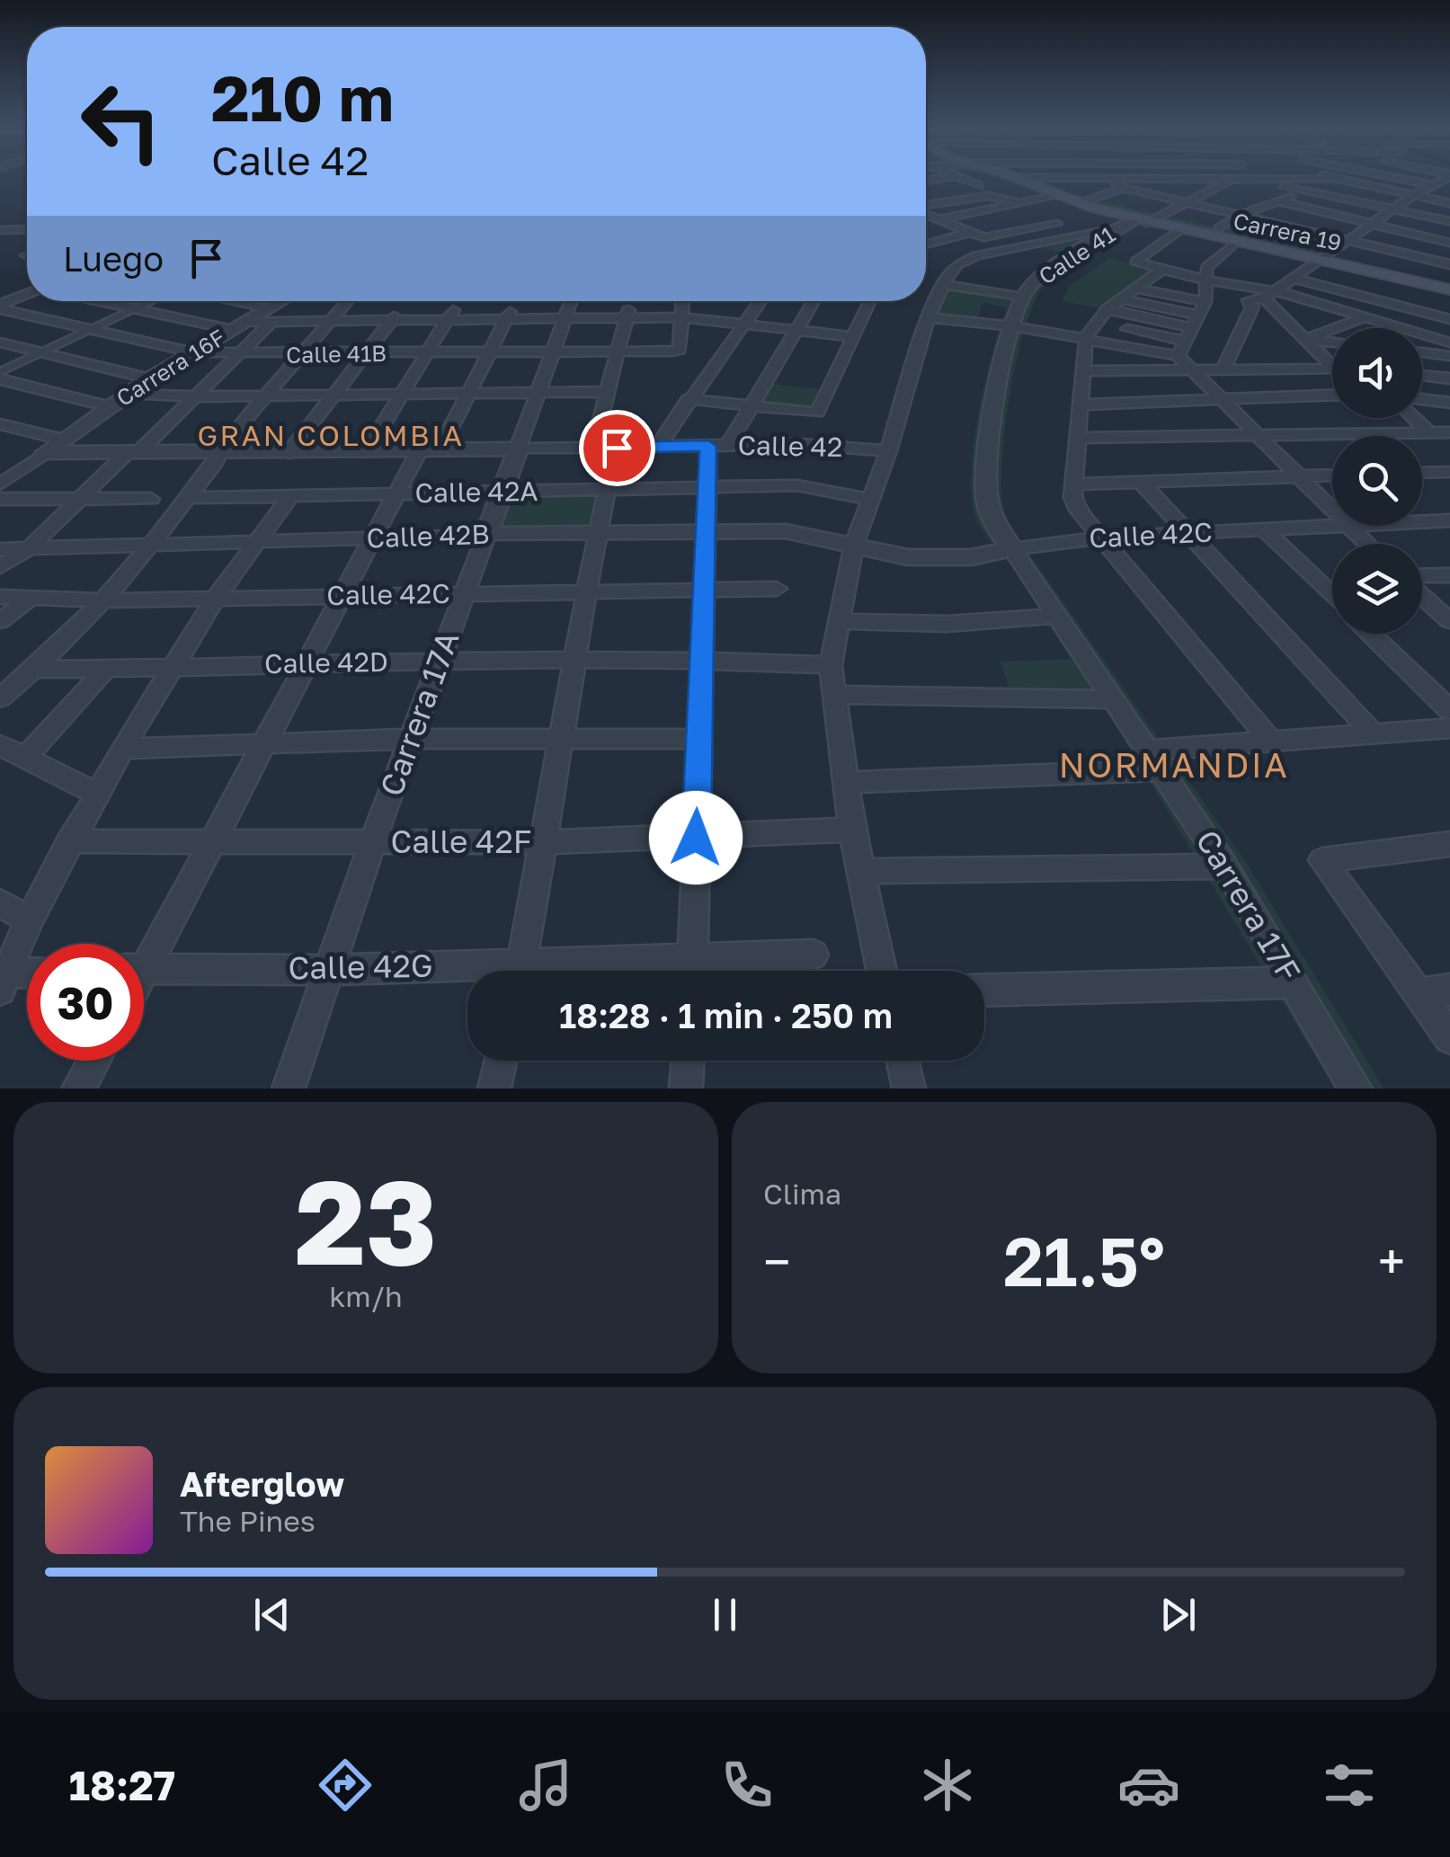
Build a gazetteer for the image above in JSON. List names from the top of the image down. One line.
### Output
{"streets":{"main road":["Carrera 19"],"street":["Calle 41","Calle 41B","Carrera 16F","Calle 42","Calle 42A","Calle 42C","Calle 42B","Calle 42D","Carrera 17A","Calle 42F","Carrera 17F","Calle 42G"]},"crossings":[["Carrera 19","Calle 41"],["Calle 41B","Carrera 16F"],["Calle 41B","Carrera 17A"],["Carrera 16F","Calle 42"],["Calle 42","Carrera 17A"],["Calle 42A","Carrera 17A"],["Calle 42C","Calle 42B"],["Calle 42C","Carrera 17A"],["Calle 42C","Carrera 17F"],["Calle 42B","Carrera 17A"],["Calle 42D","Carrera 17A"],["Carrera 17A","Calle 42F"],["Carrera 17A","Calle 42G"]],"districts":["GRAN COLOMBIA","NORMANDIA"],"page":{"turn":["210 m","Calle 42"],"then":"Luego","limit":"30","trip":"18:28 · 1 min · 250 m","tile":[["23","km/h"],"Clima"],"heat":["−","21.5°","+"],"song":["Afterglow","The Pines"],"tabs":"18:27"}}
